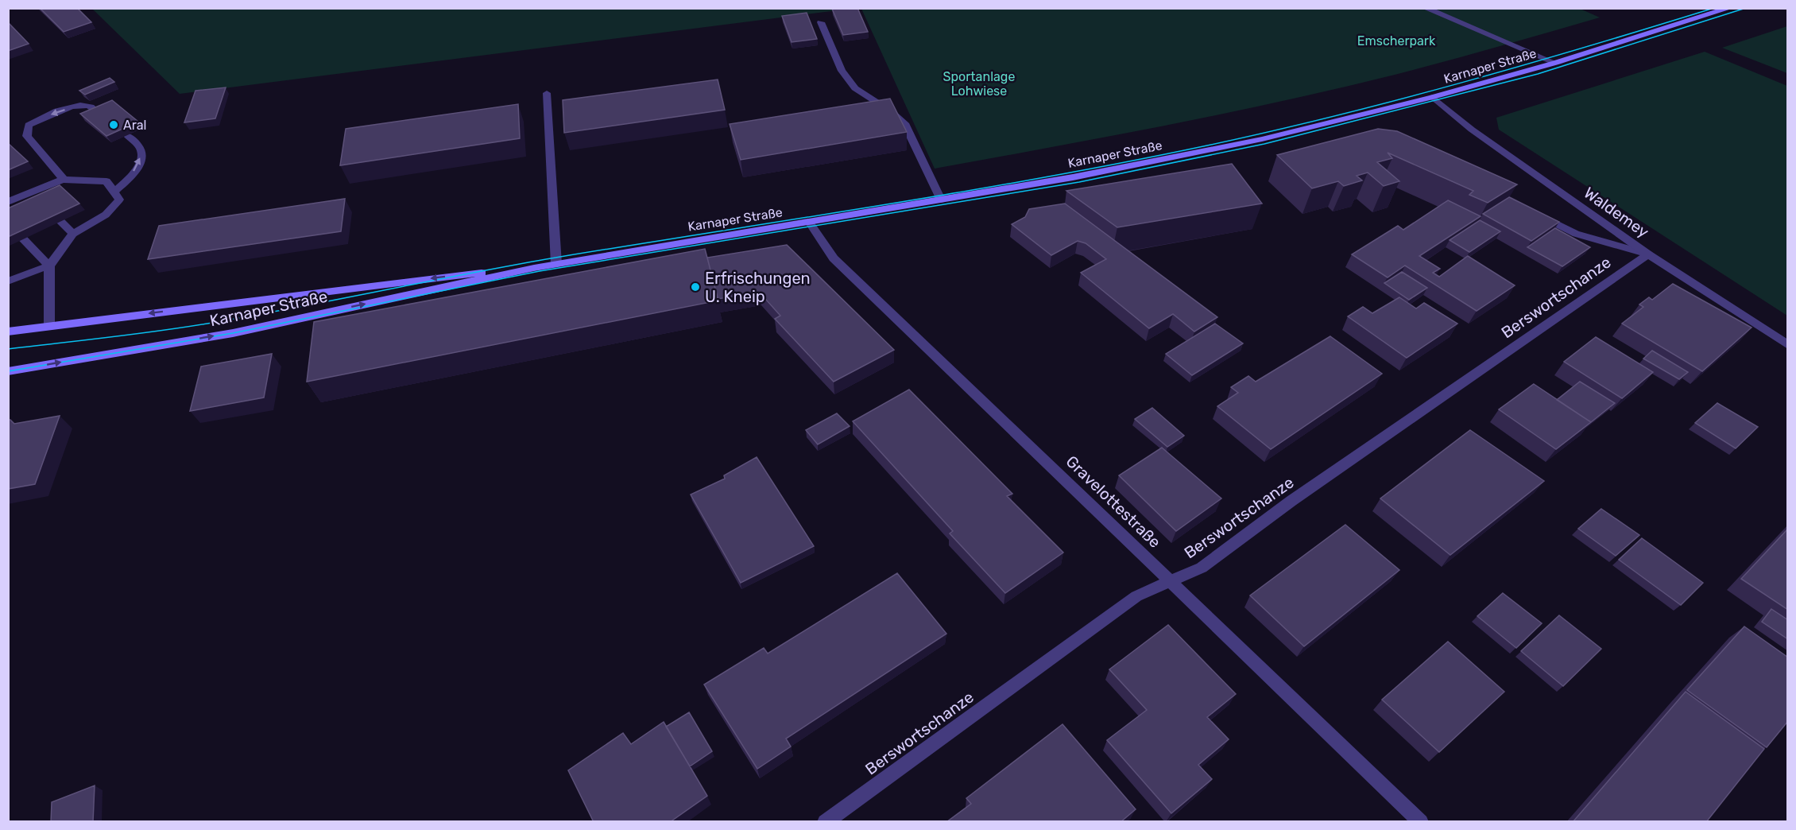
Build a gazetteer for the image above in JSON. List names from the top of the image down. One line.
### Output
{"streets":{"main road":["Karnaper Straße"],"street":["Waldemey","Berswortschanze","Gravelottestraße"]},"crossings":[["Karnaper Straße","Waldemey"],["Karnaper Straße","Gravelottestraße"],["Waldemey","Berswortschanze"],["Berswortschanze","Gravelottestraße"]],"parks":["Emscherpark","Sportanlage Lohwiese"],"places":["Aral","Erfrischungen U. Kneip"]}
